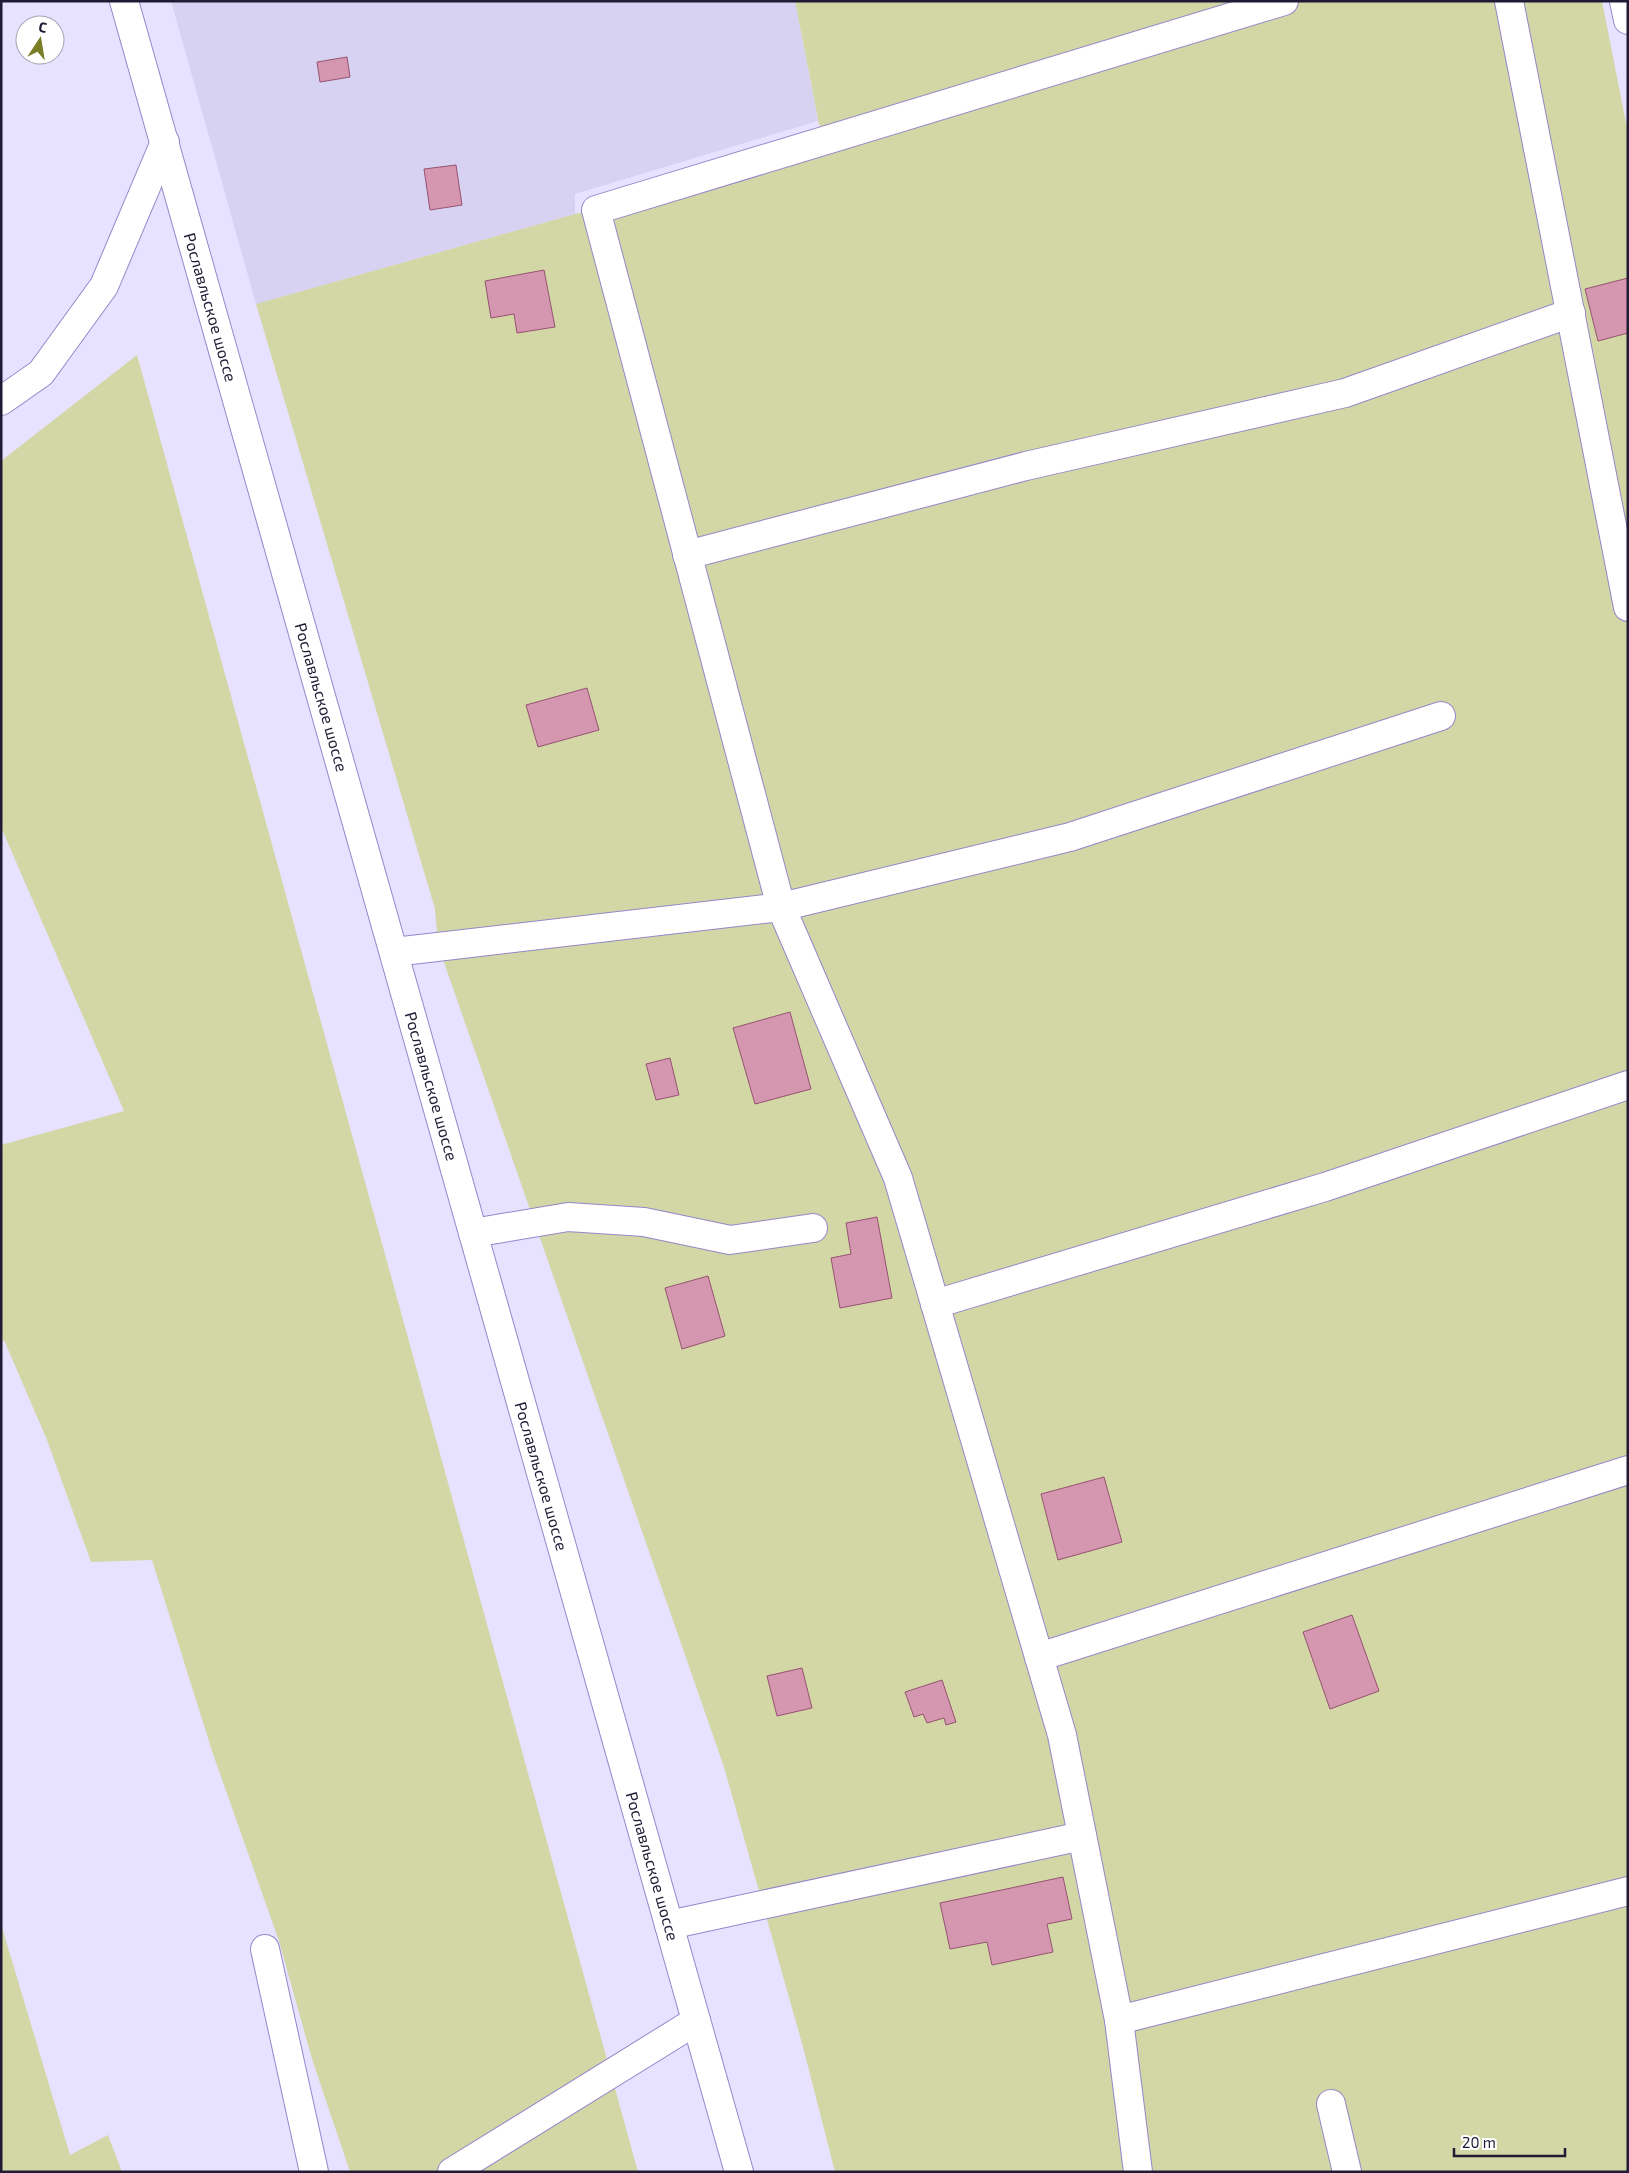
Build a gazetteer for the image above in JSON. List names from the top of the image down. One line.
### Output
{"streets":{"main road":["Рославльское шоссе"]},"scale_bar":"20 m","north":"top"}
